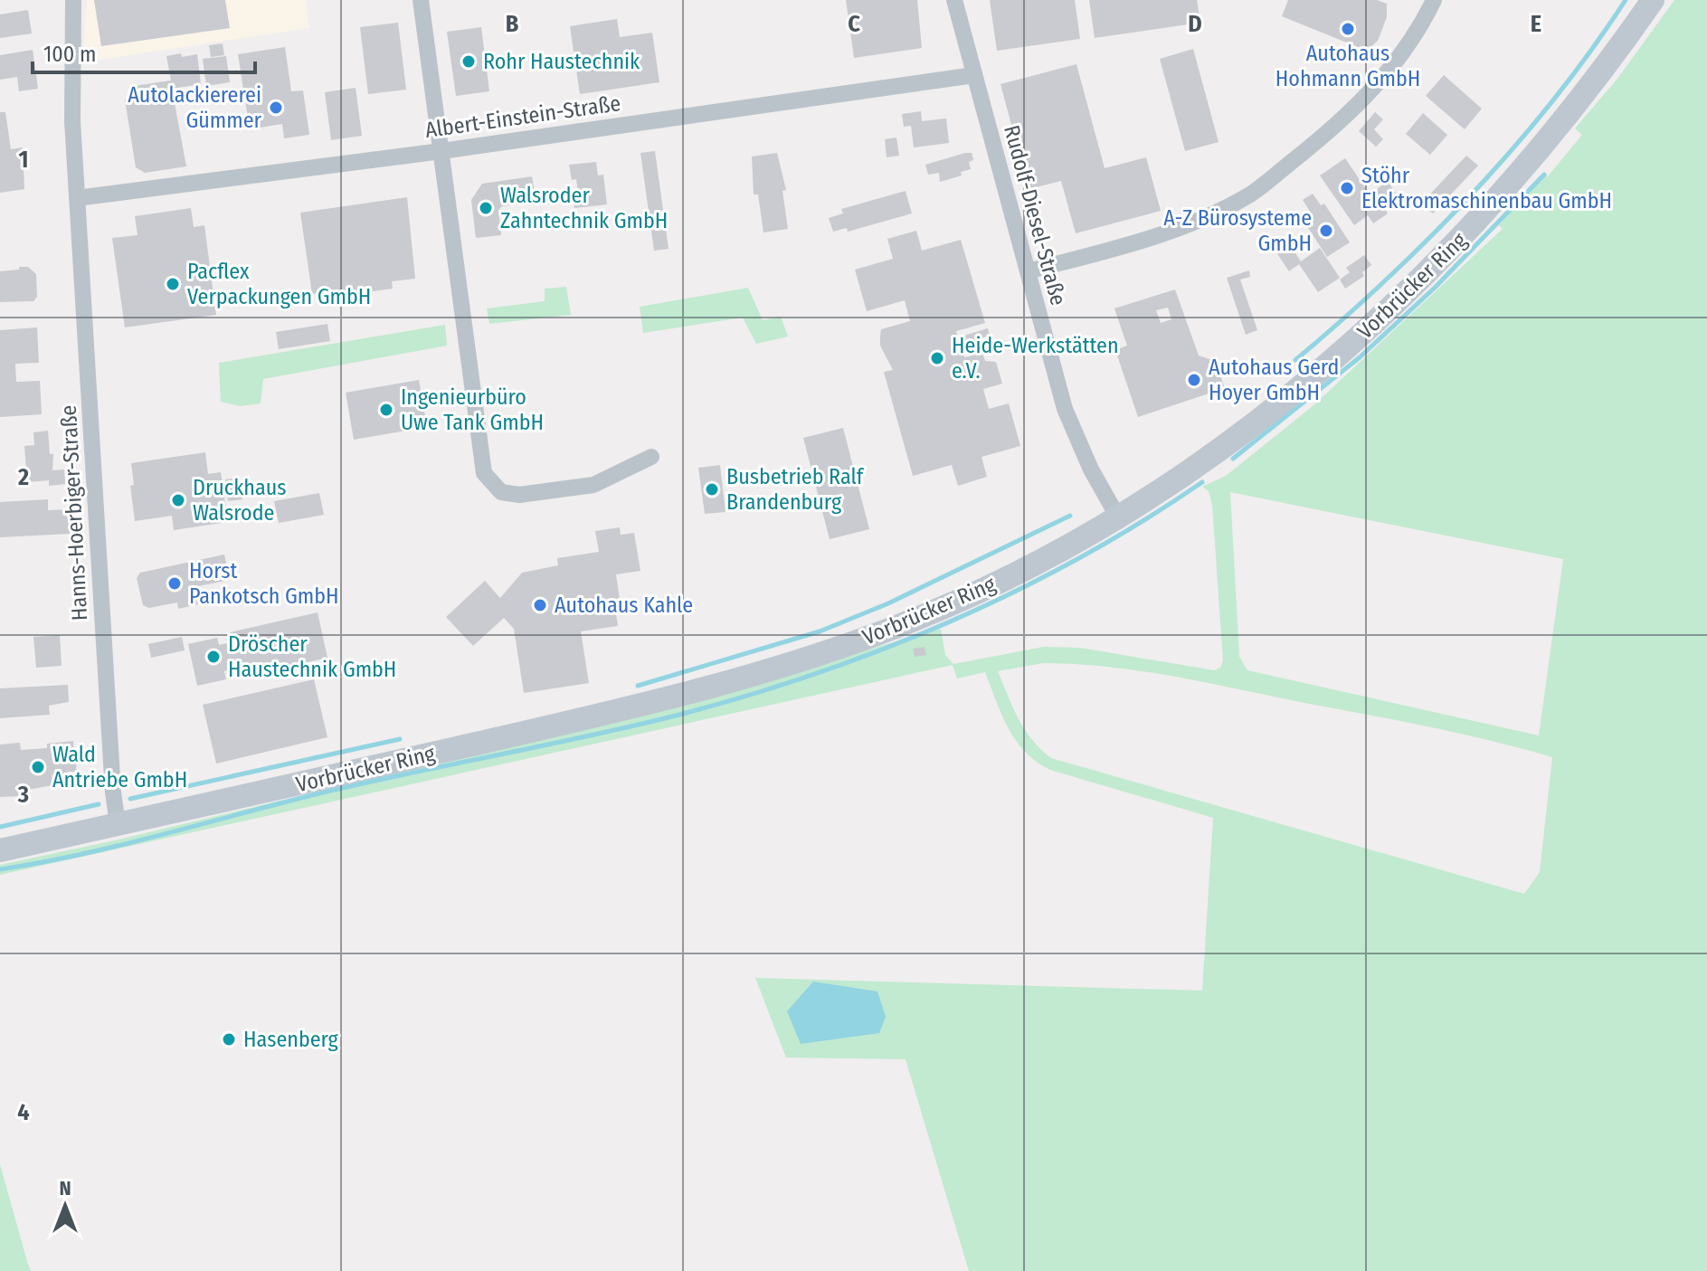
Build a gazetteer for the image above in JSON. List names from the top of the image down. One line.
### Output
{"streets":{"main road":["Vorbrücker Ring"],"street":["Albert-Einstein-Straße","Rudolf-Diesel-Straße","Hanns-Hoerbiger-Straße"]},"crossings":[["Albert-Einstein-Straße","Rudolf-Diesel-Straße"],["Albert-Einstein-Straße","Hanns-Hoerbiger-Straße"],["Rudolf-Diesel-Straße","Vorbrücker Ring"],["Vorbrücker Ring","Hanns-Hoerbiger-Straße"]],"places":["Autohaus Hohmann GmbH","Rohr Haustechnik","Autolackiererei Gümmer","Stöhr Elektromaschinenbau GmbH","Walsroder Zahntechnik GmbH","A-Z Bürosysteme GmbH","Pacflex Verpackungen GmbH","Heide-Werkstätten e.V.","Autohaus Gerd Hoyer GmbH","Ingenieurbüro Uwe Tank GmbH","Busbetrieb Ralf Brandenburg","Druckhaus Walsrode","Horst Pankotsch GmbH","Autohaus Kahle","Dröscher Haustechnik GmbH","Wald Antriebe GmbH","Hasenberg"],"scale_bar":"100 m","north":"top","grid":{"columns":["B","C","D","E"],"rows":["1","2","3","4"]}}
